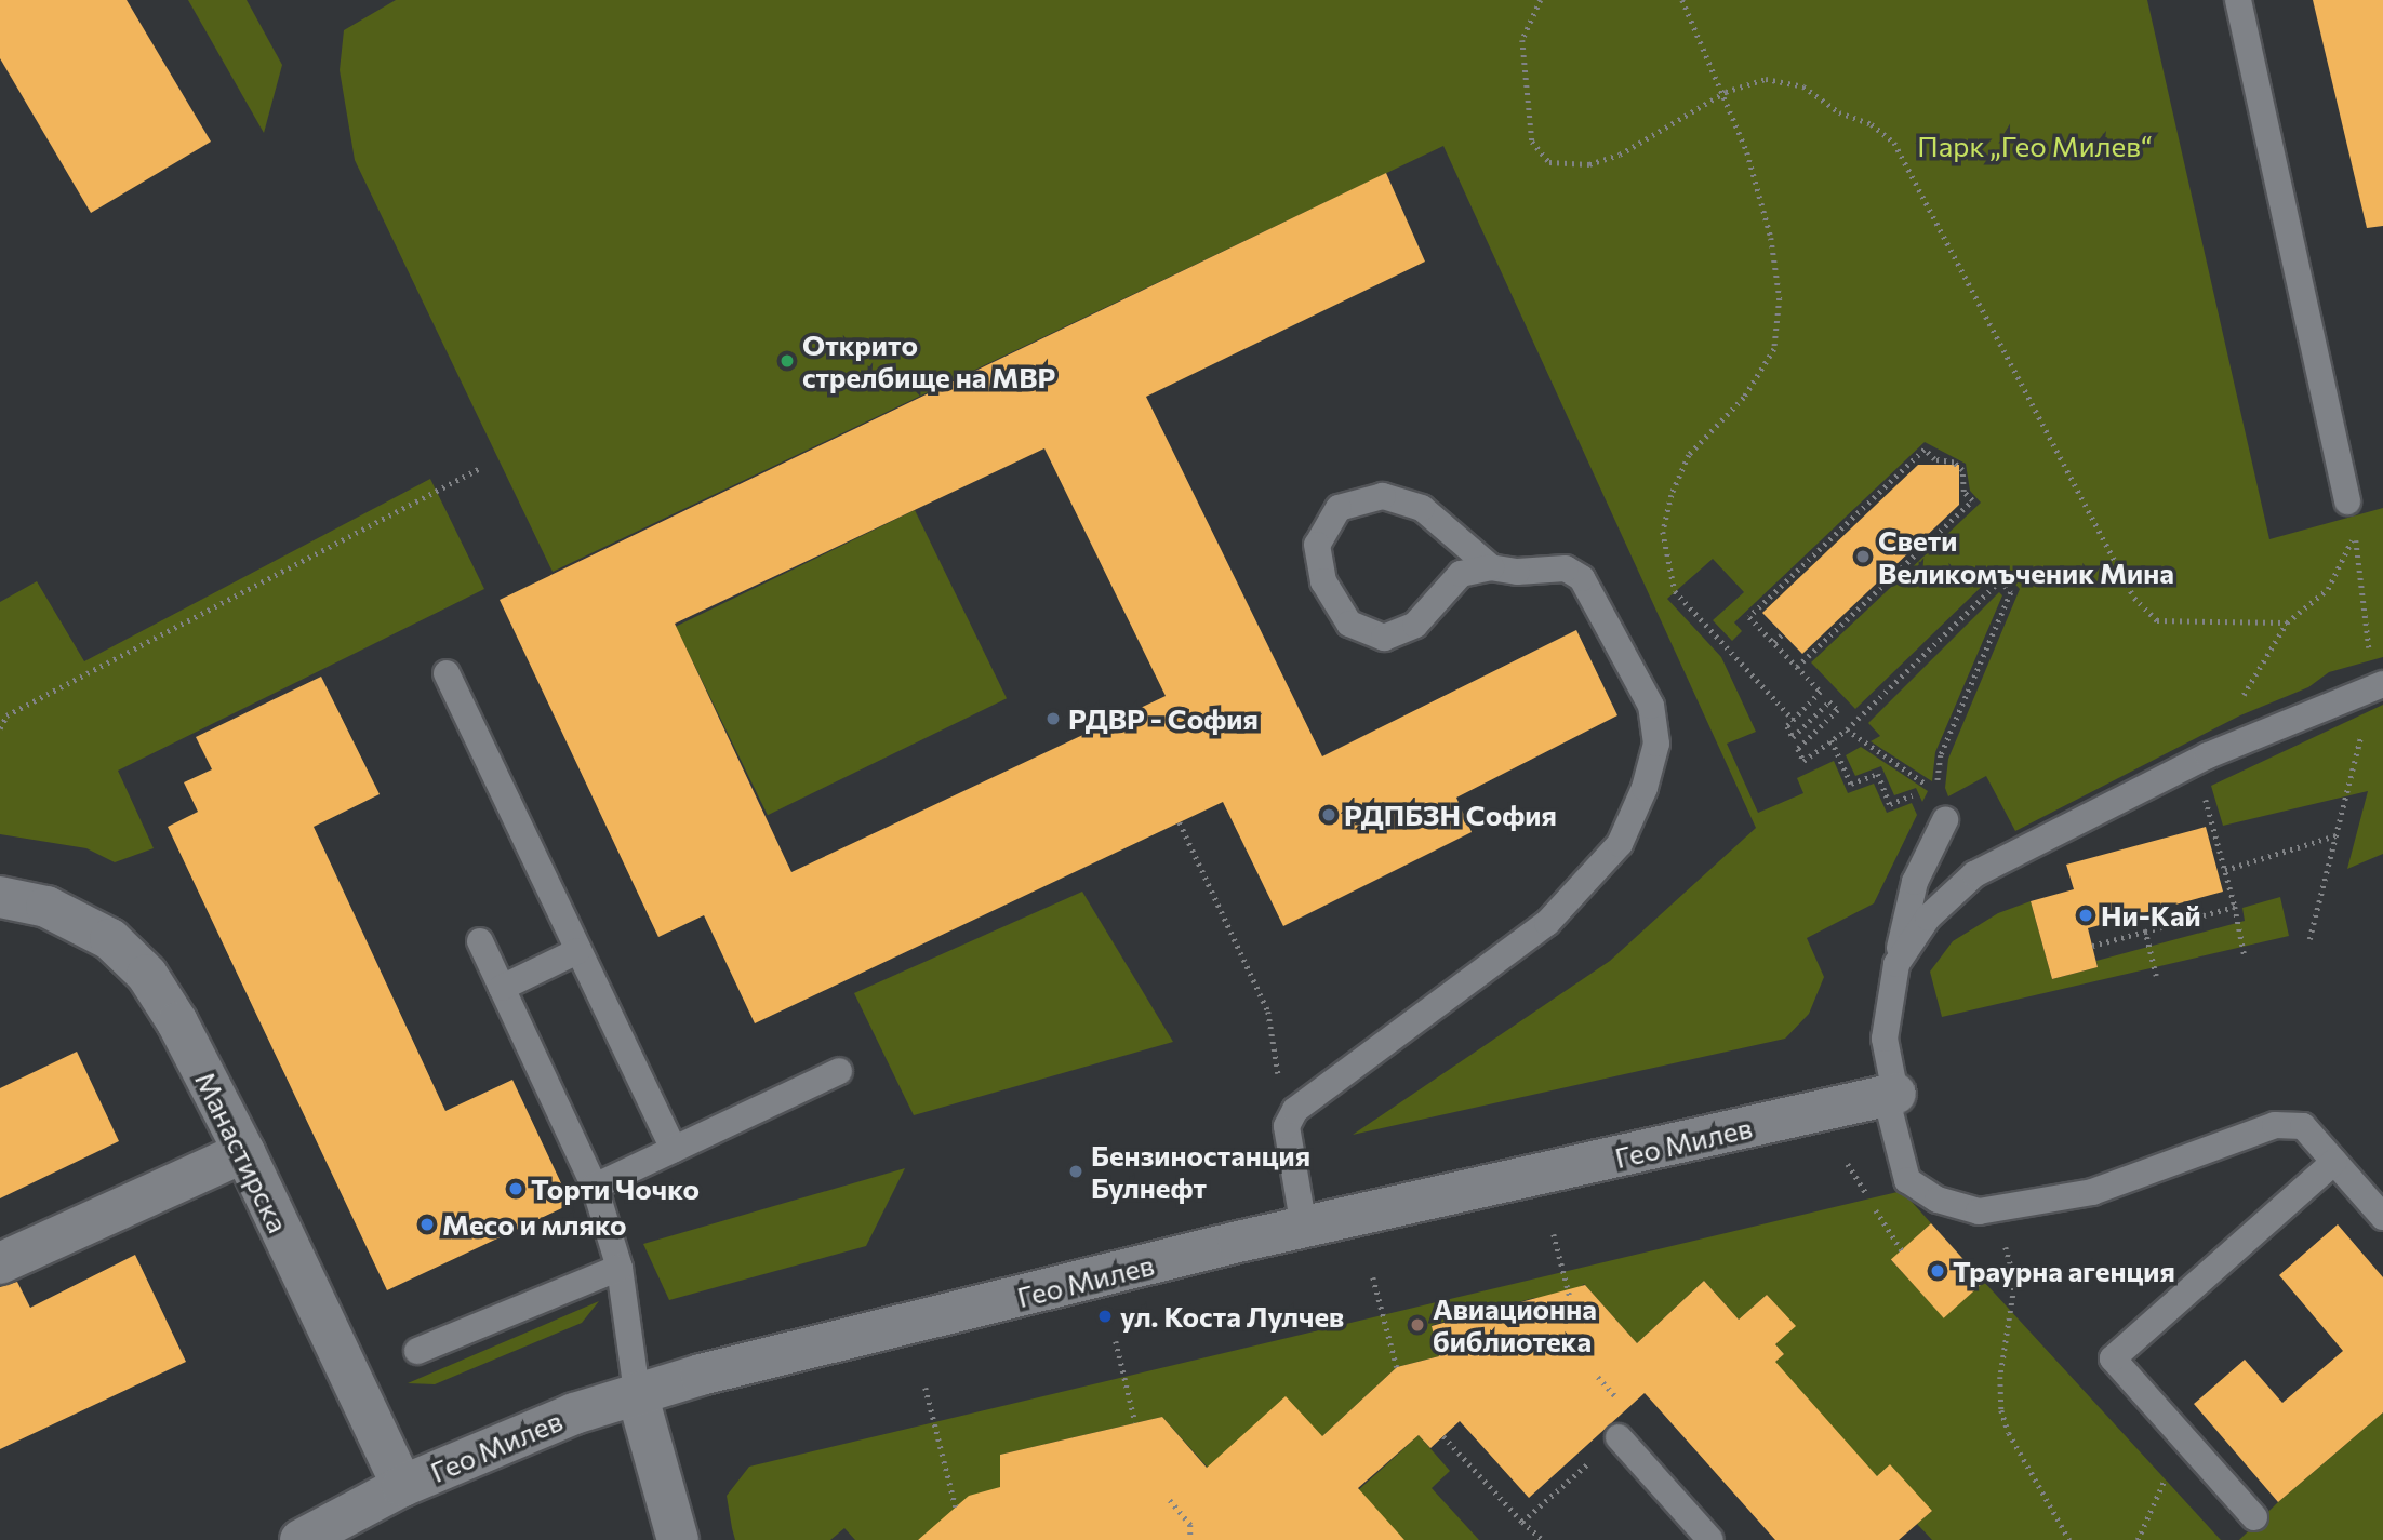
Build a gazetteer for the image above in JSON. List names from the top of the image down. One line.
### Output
{"streets":{"street":["Гео Милев","Манастирска"]},"crossings":[["Гео Милев","Манастирска"]],"parks":["Парк „Гео Милев“"],"places":["Открито стрелбище на МВР","Свети Великомъченик Мина","РДВР - София","РДПБЗН София","Ни-Кай","Бензиностанция Булнефт","Торти Чочко","Месо и мляко","Траурна агенция","ул. Коста Лулчев","Авиационна библиотека"]}
